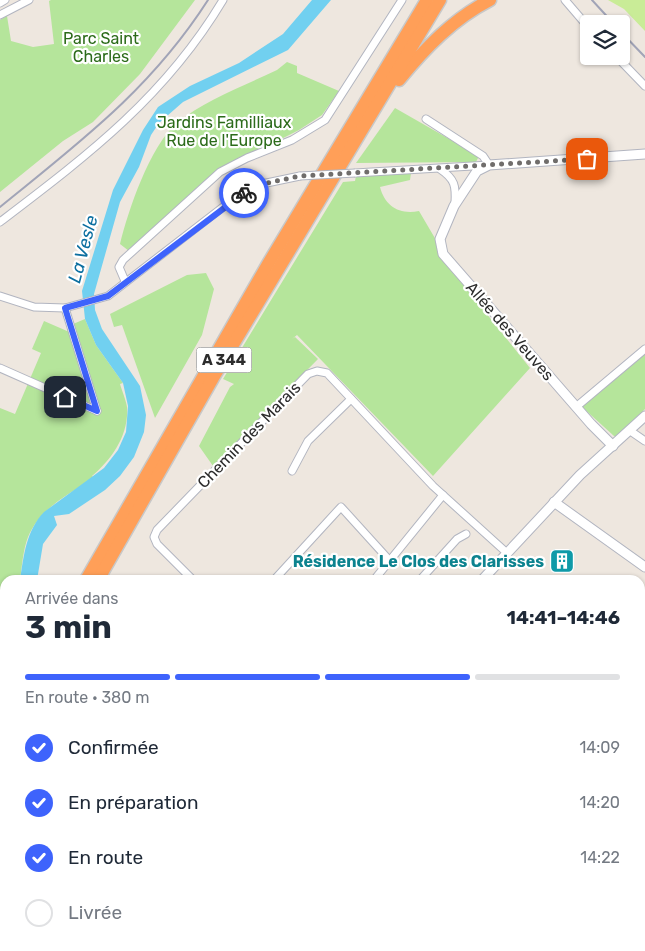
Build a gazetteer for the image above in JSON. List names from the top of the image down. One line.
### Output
{"streets":{"highway":["A 344"],"street":["Allée des Veuves","Chemin des Marais"]},"water":["La Vesle"],"parks":["Parc Saint Charles","Jardins Familliaux Rue de l'Europe"],"places":{"building":["Résidence Le Clos des Clarisses"]},"page":{"heading":["3 min","Arrivée dans","14:41–14:46"],"bar":"En route · 380 m","list":[["Confirmée","14:09"],["En préparation","14:20"],["En route","14:22"],"Livrée"]}}
